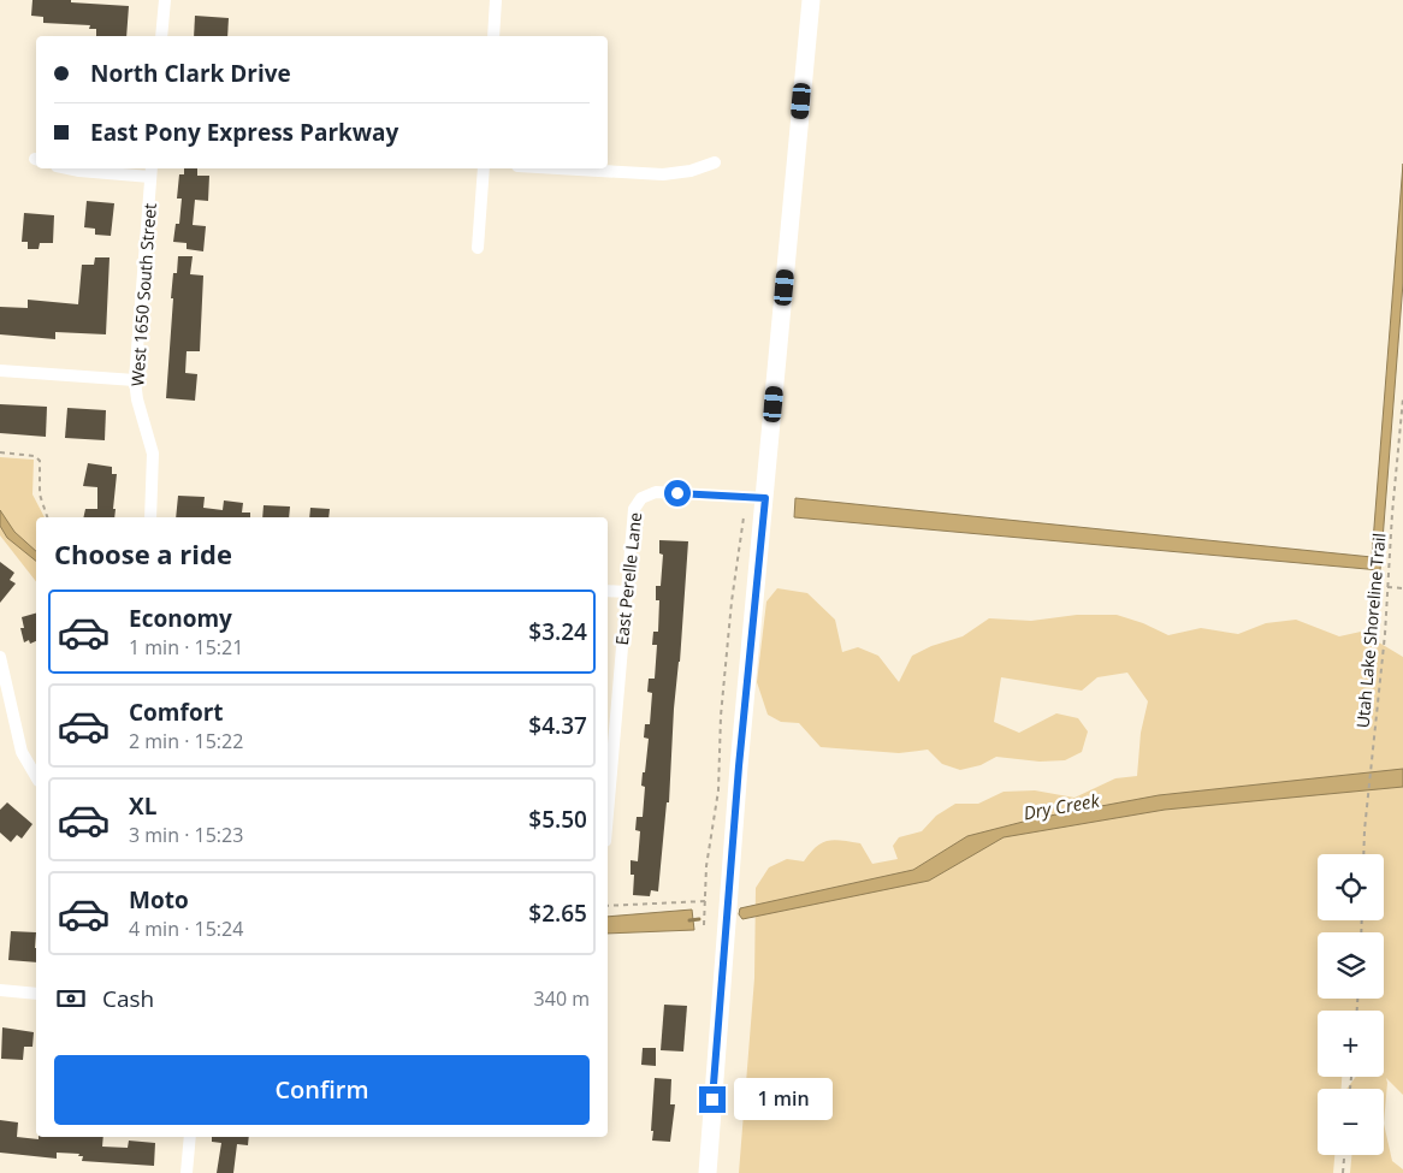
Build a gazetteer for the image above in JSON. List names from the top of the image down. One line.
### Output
{"streets":{"street":["West 1650 South Street","East Perelle Lane"],"path":["Utah Lake Shoreline Trail"]},"water":["Dry Creek"],"page":{"banner":["North Clark Drive","East Pony Express Parkway"],"heading":"Choose a ride","list":[{"name":"Economy","note":"1 min · 15:21","value":"$3.24"},{"name":"Comfort","note":"2 min · 15:22","value":"$4.37"},{"name":"XL","note":"3 min · 15:23","value":"$5.50"},{"name":"Moto","note":"4 min · 15:24","value":"$2.65"}],"map_buttons":["+","−"],"pay":["Cash","340 m"],"buttons":"Confirm","bubble":"1 min"}}
